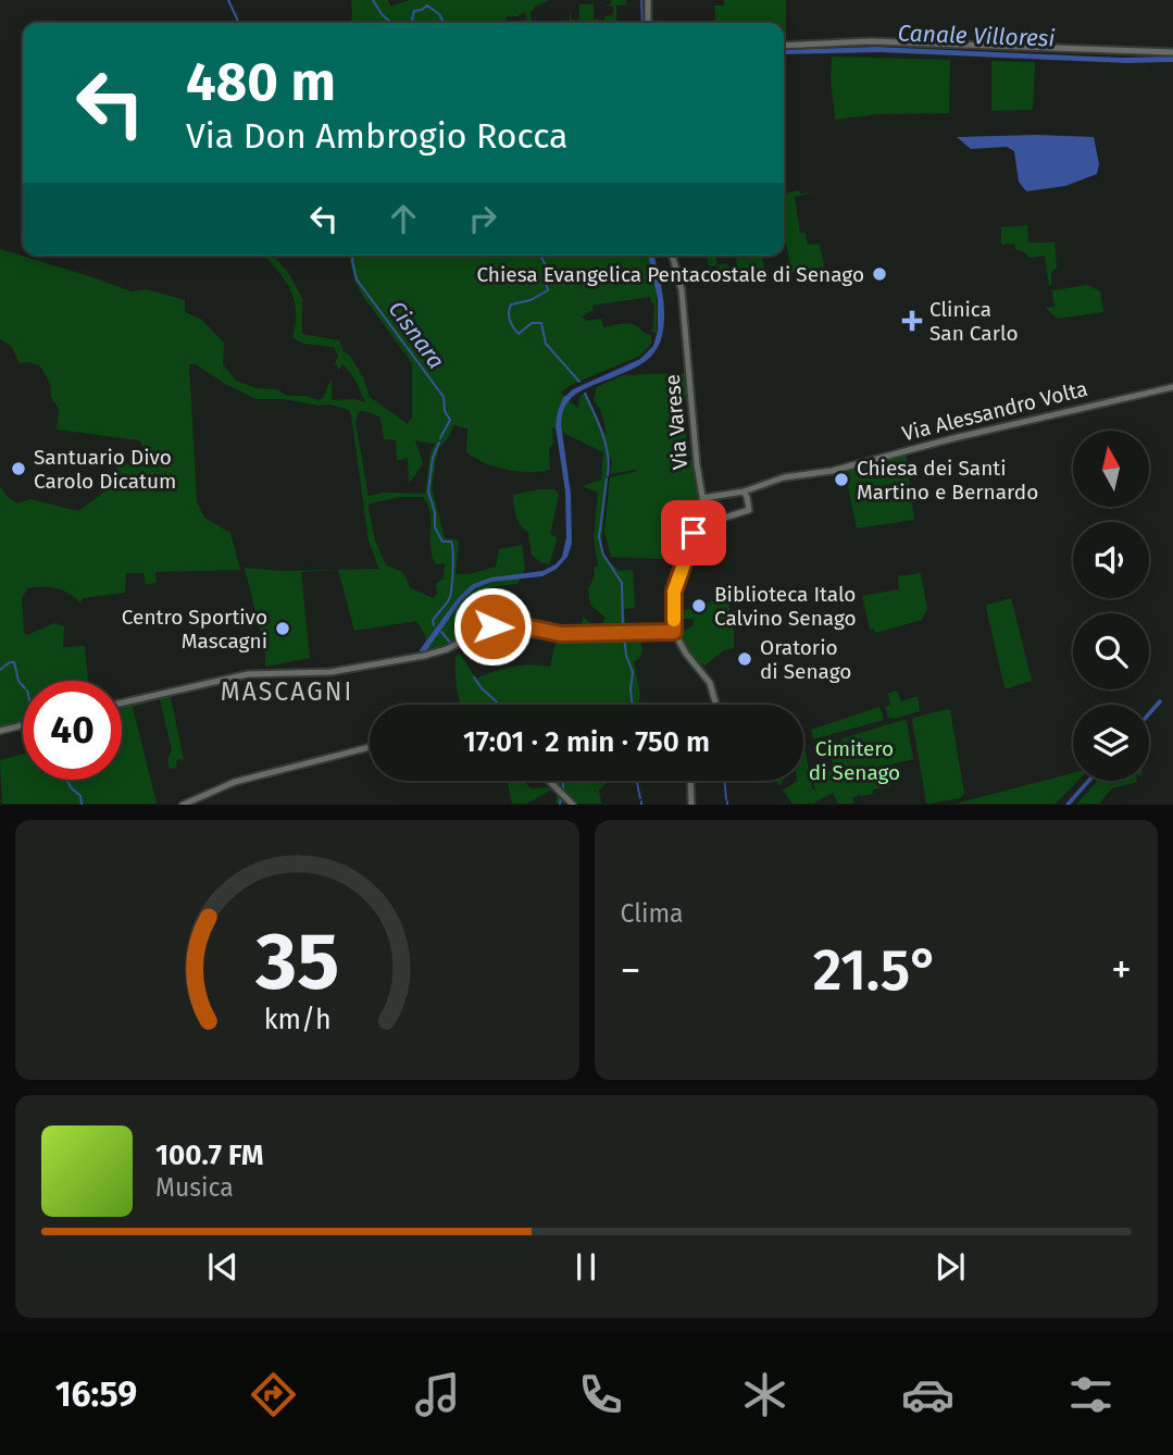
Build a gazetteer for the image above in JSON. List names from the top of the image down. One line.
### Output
{"streets":{"street":["Via Alessandro Volta","Via Varese"]},"crossings":[["Via Alessandro Volta","Via Varese"]],"districts":["MASCAGNI"],"water":["Canale Villoresi","Cisnara"],"parks":["Cimitero di Senago"],"places":{"other":["Chiesa Evangelica Pentacostale di Senago","Santuario Divo Carolo Dicatum","Chiesa dei Santi Martino e Bernardo","Biblioteca Italo Calvino Senago","Centro Sportivo Mascagni","Oratorio di Senago"],"health":["Clinica San Carlo"]},"north":"top","page":{"turn":["480 m","Via Don Ambrogio Rocca"],"limit":"40","trip":"17:01 · 2 min · 750 m","tile":"Clima","heat":["−","21.5°","+"],"song":["100.7 FM","Musica"],"tabs":"16:59","gauge":["35","km/h"]}}
